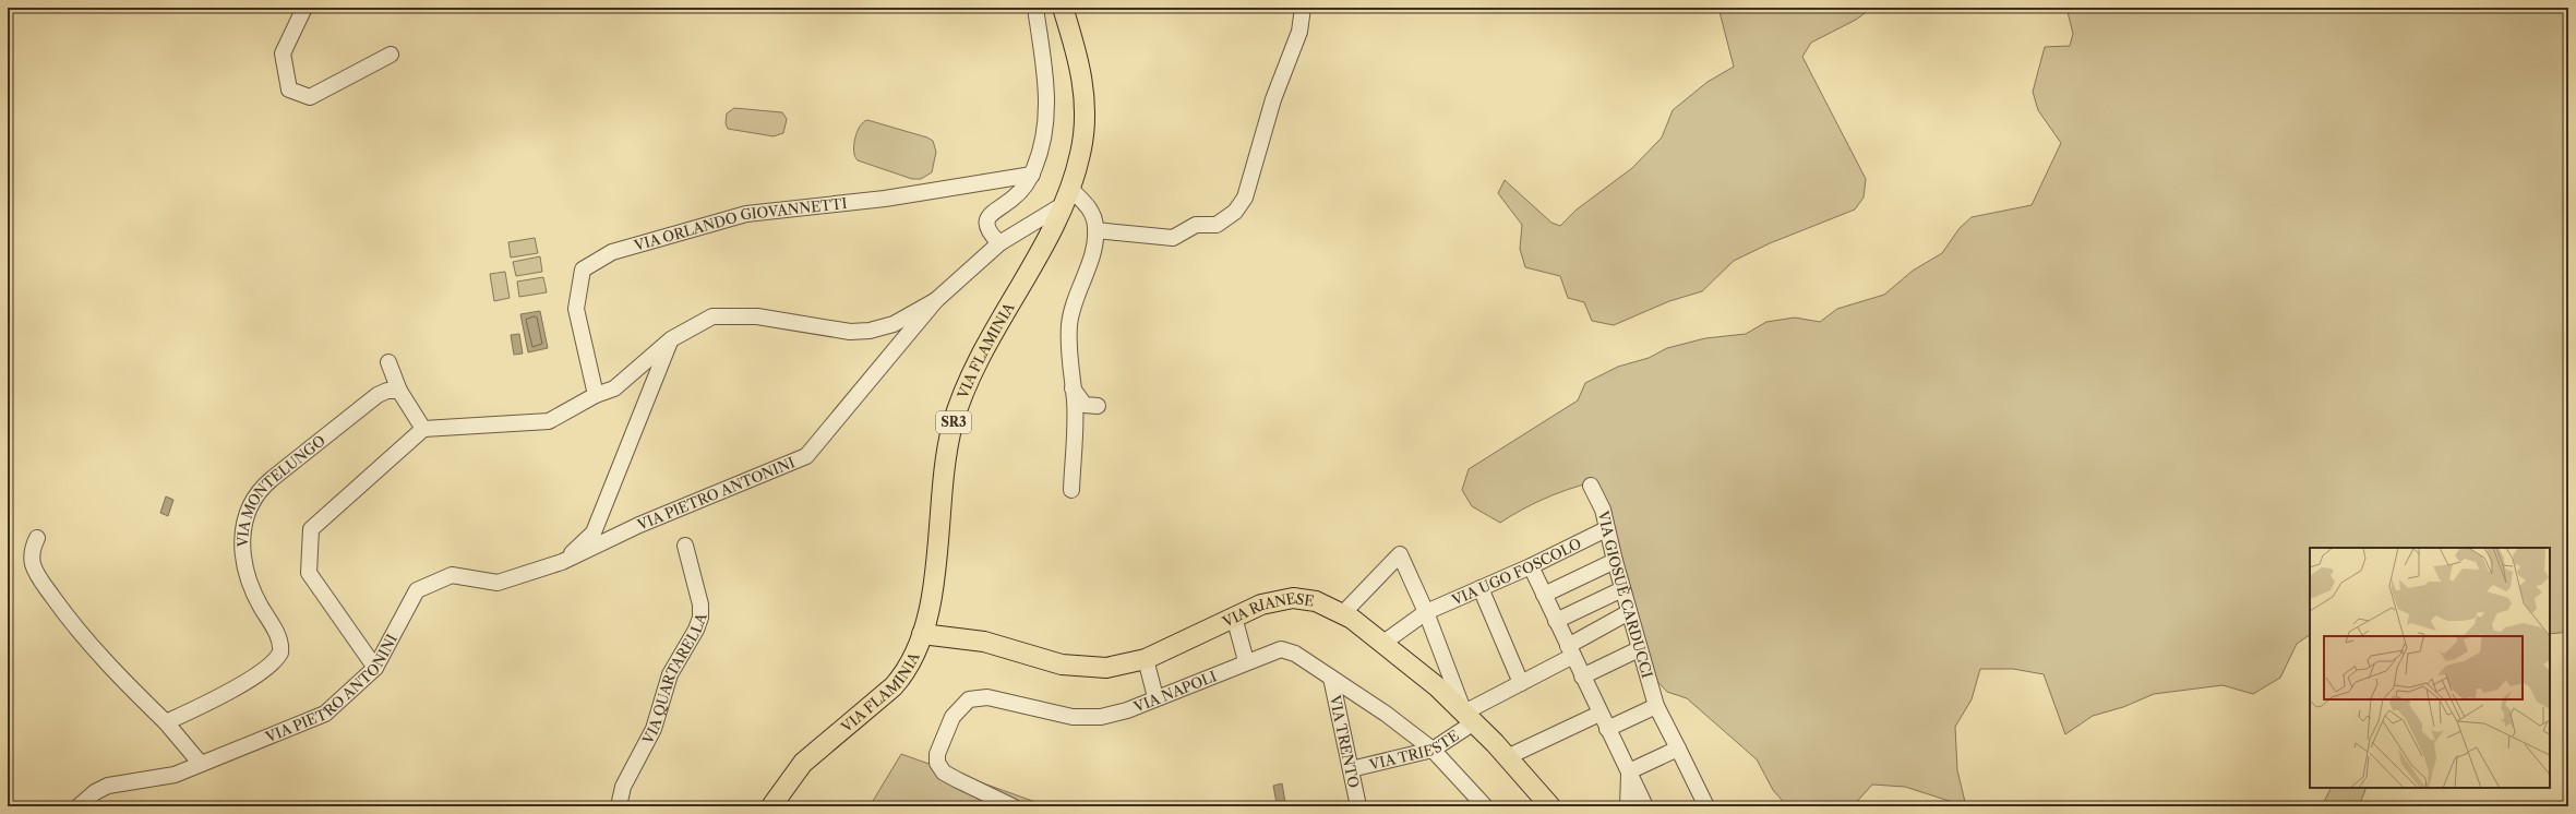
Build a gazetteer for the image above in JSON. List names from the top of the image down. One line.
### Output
{"streets":{"main road":["VIA FLAMINIA","SR3","VIA RIANESE"],"street":["VIA ORLANDO GIOVANNETTI","VIA PIETRO ANTONINI","VIA MONTELUNGO","VIA UGO FOSCOLO","VIA GIOSUÈ CARDUCCI","VIA QUARTARELLA","VIA NAPOLI","VIA TRENTO","VIA TRIESTE"]},"crossings":[["VIA ORLANDO GIOVANNETTI","VIA PIETRO ANTONINI"],["VIA FLAMINIA","VIA PIETRO ANTONINI"],["VIA FLAMINIA","VIA RIANESE"],["VIA UGO FOSCOLO","VIA GIOSUÈ CARDUCCI"],["VIA UGO FOSCOLO","VIA RIANESE"],["VIA GIOSUÈ CARDUCCI","VIA TRIESTE"],["VIA RIANESE","VIA TRIESTE"],["VIA NAPOLI","VIA TRENTO"],["VIA NAPOLI","VIA TRIESTE"],["VIA TRENTO","VIA TRIESTE"]]}
